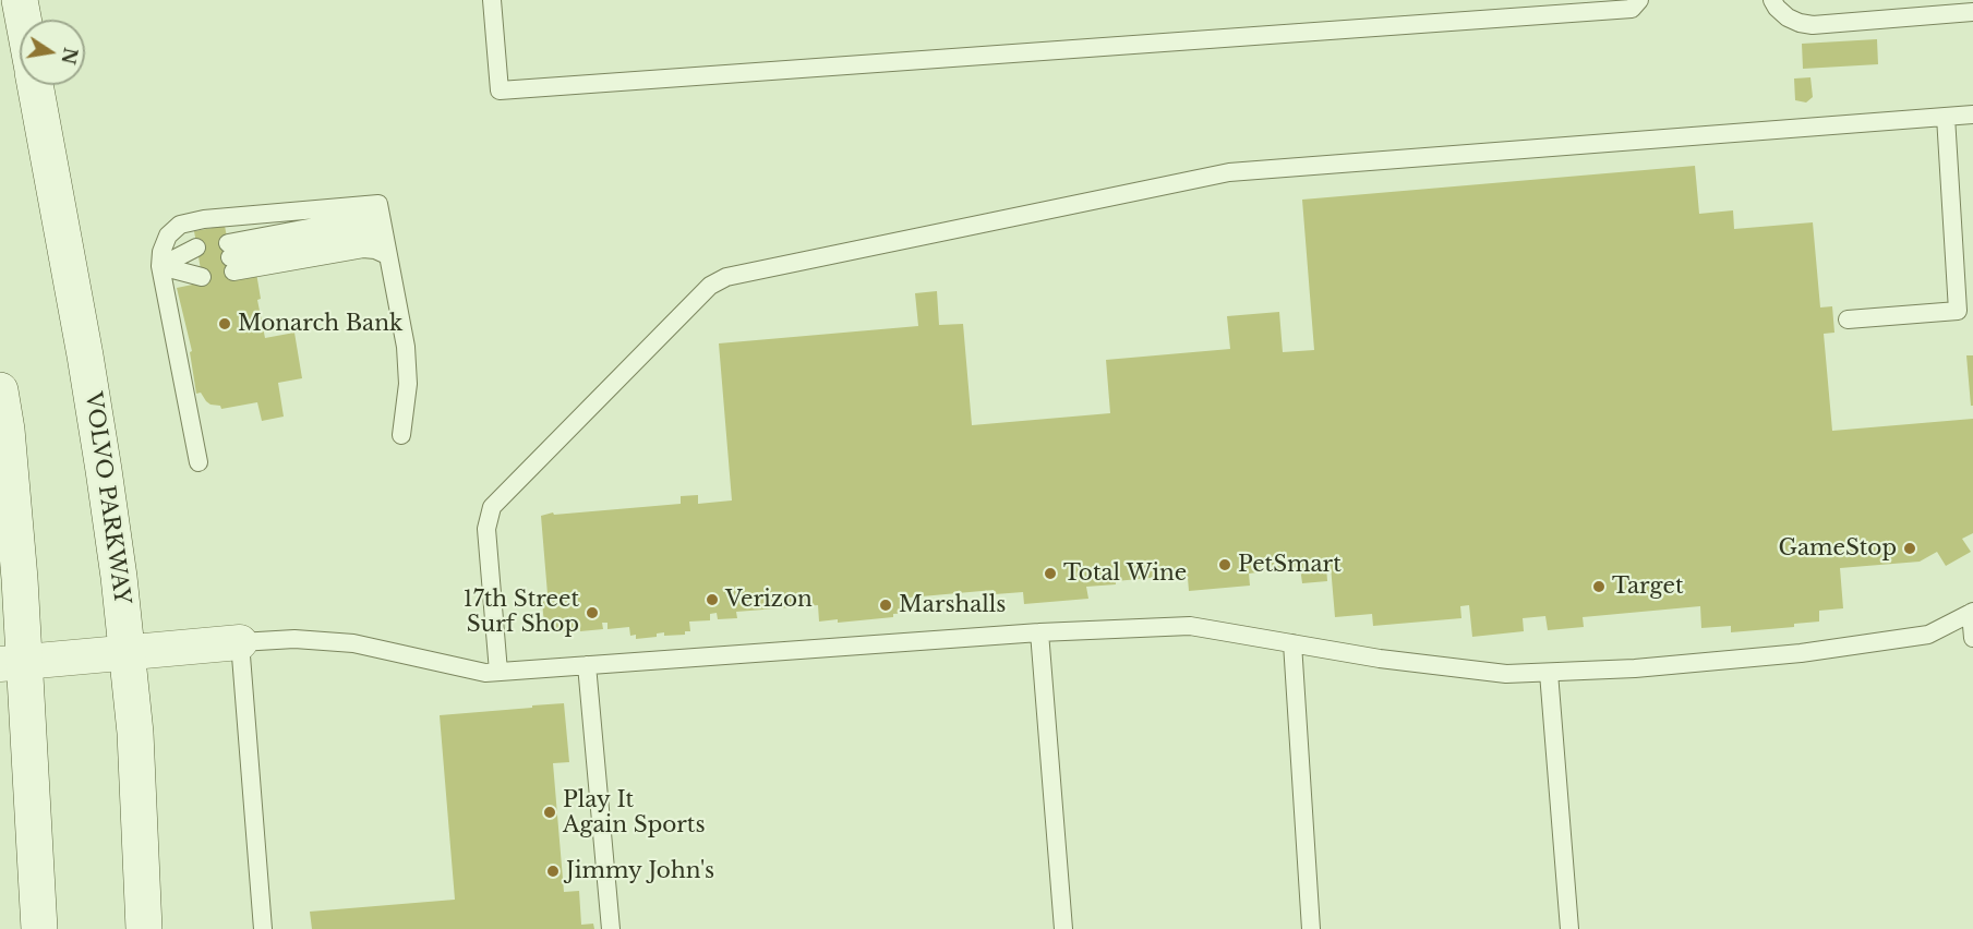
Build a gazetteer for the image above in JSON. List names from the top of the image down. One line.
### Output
{"streets":{"main road":["VOLVO PARKWAY"]},"places":["Monarch Bank","GameStop","PetSmart","Total Wine","Target","Verizon","Marshalls","17th Street Surf Shop","Play It Again Sports","Jimmy John's"],"north":"right"}
